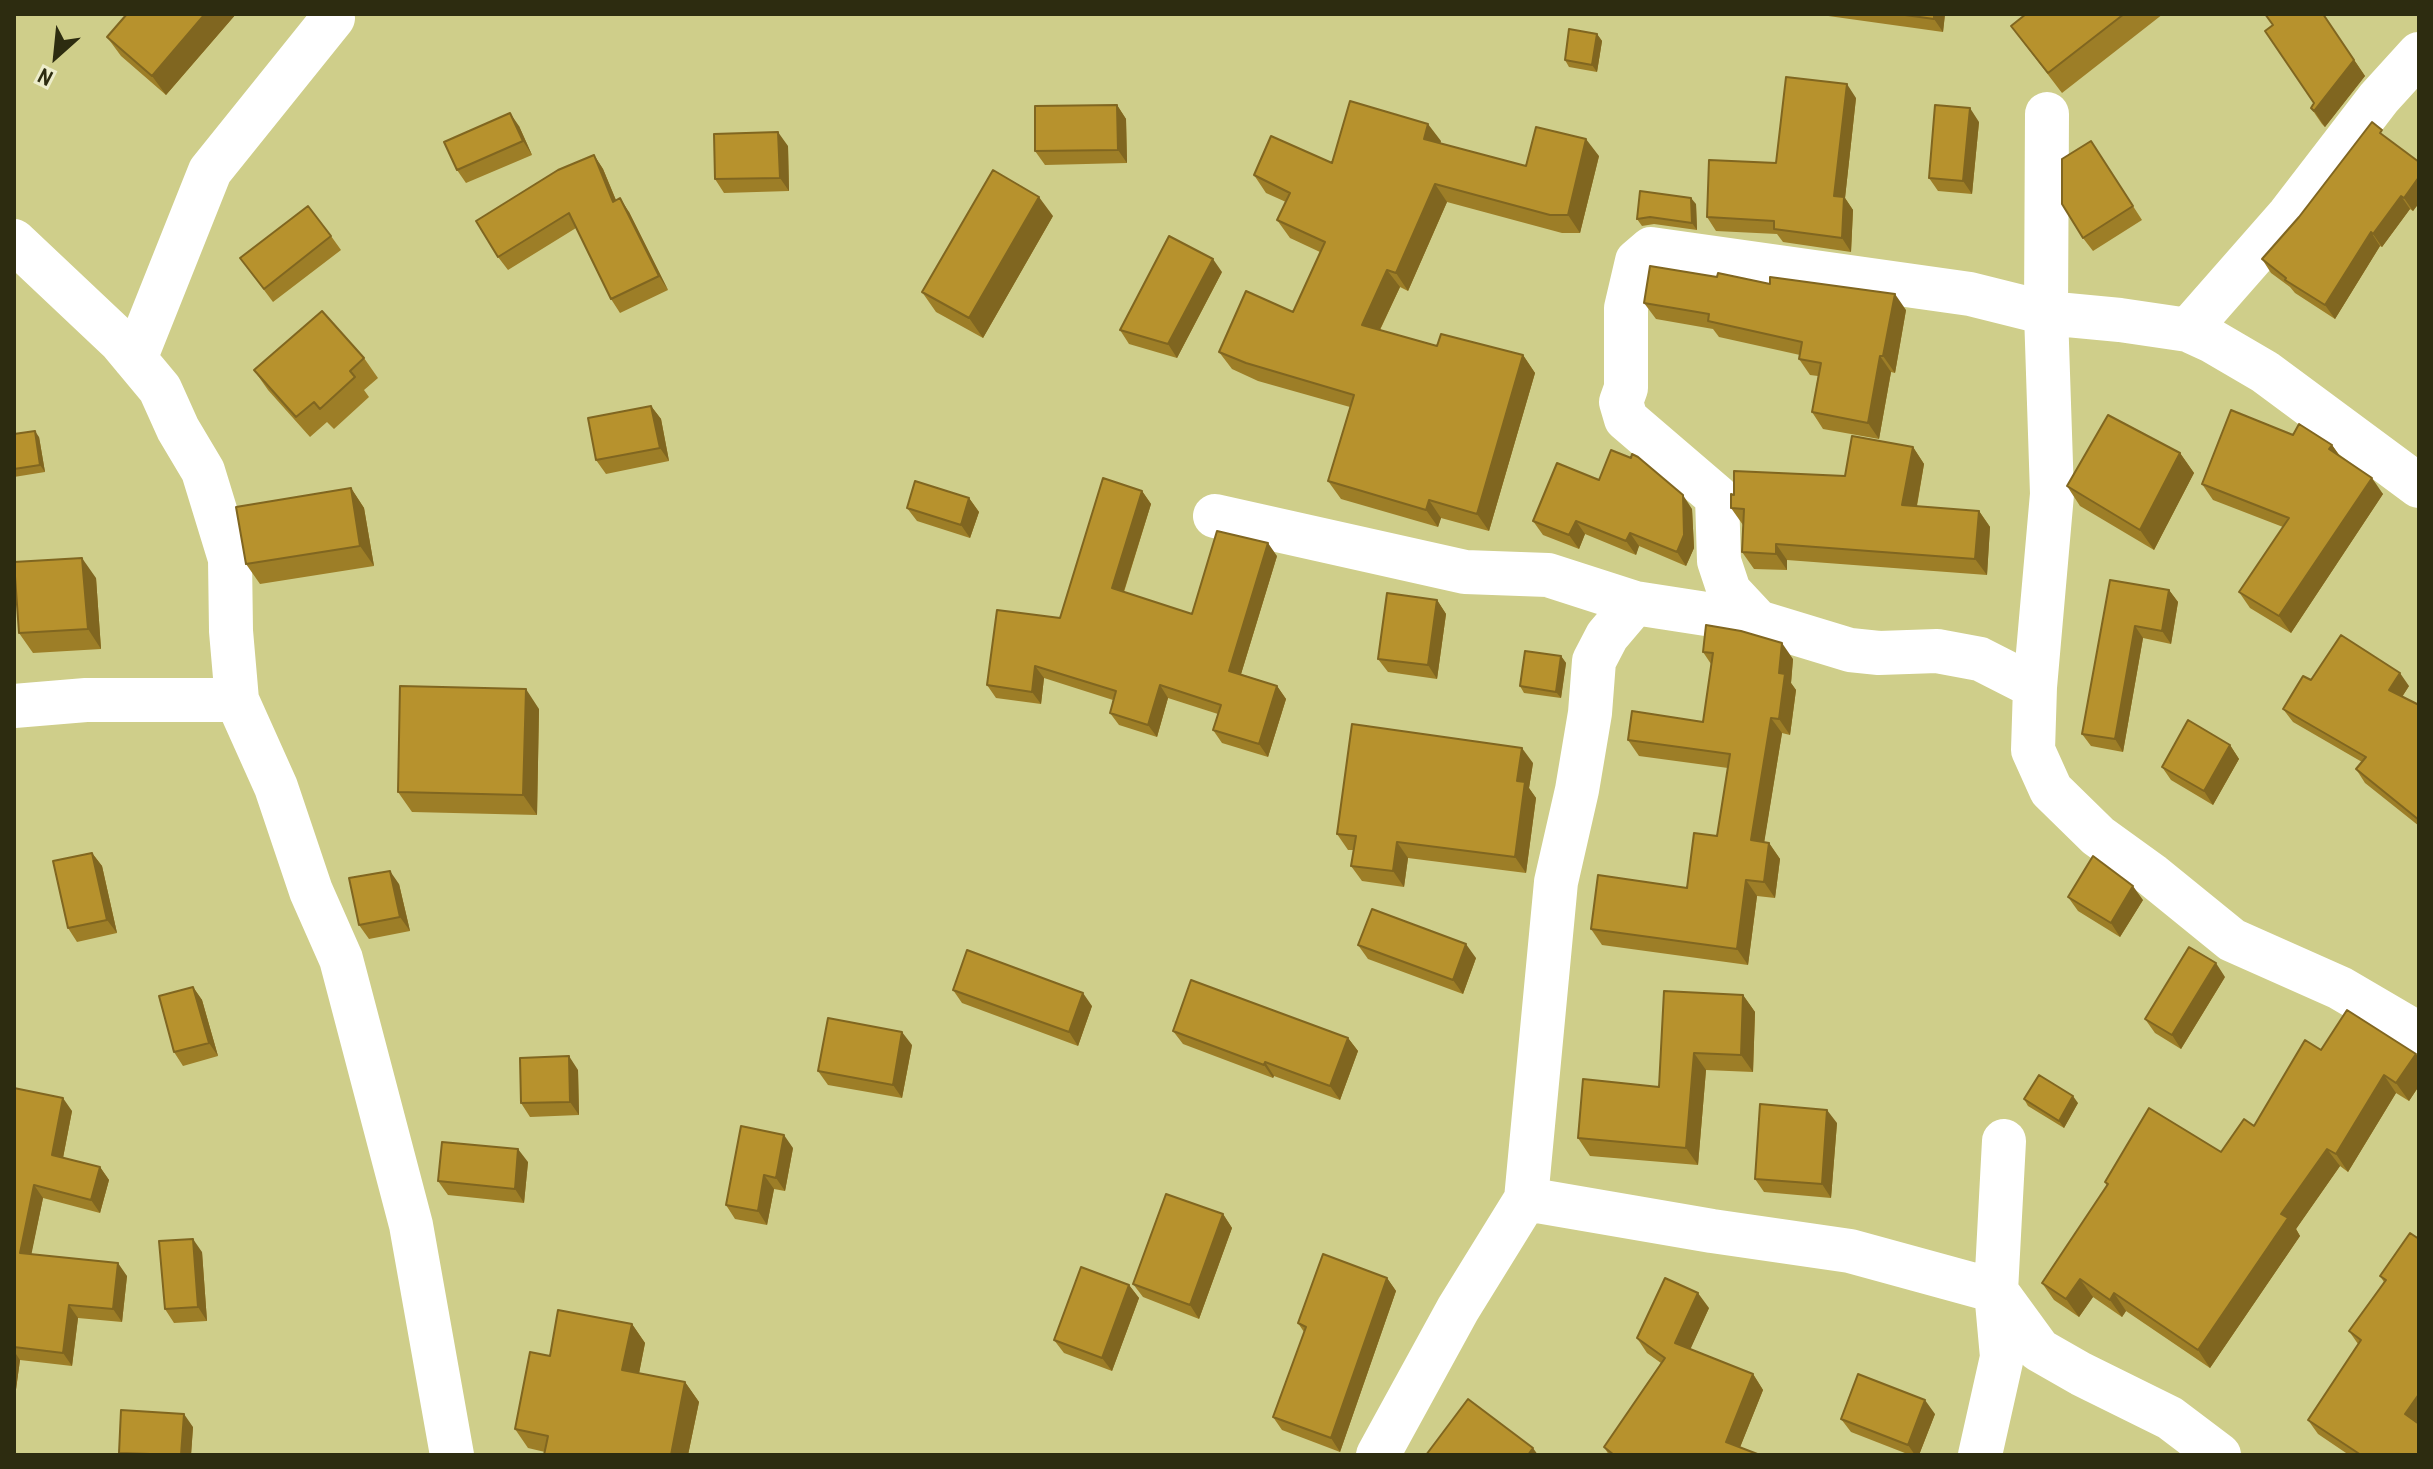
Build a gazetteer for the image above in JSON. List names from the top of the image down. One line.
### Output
{"north":"bottom left"}
